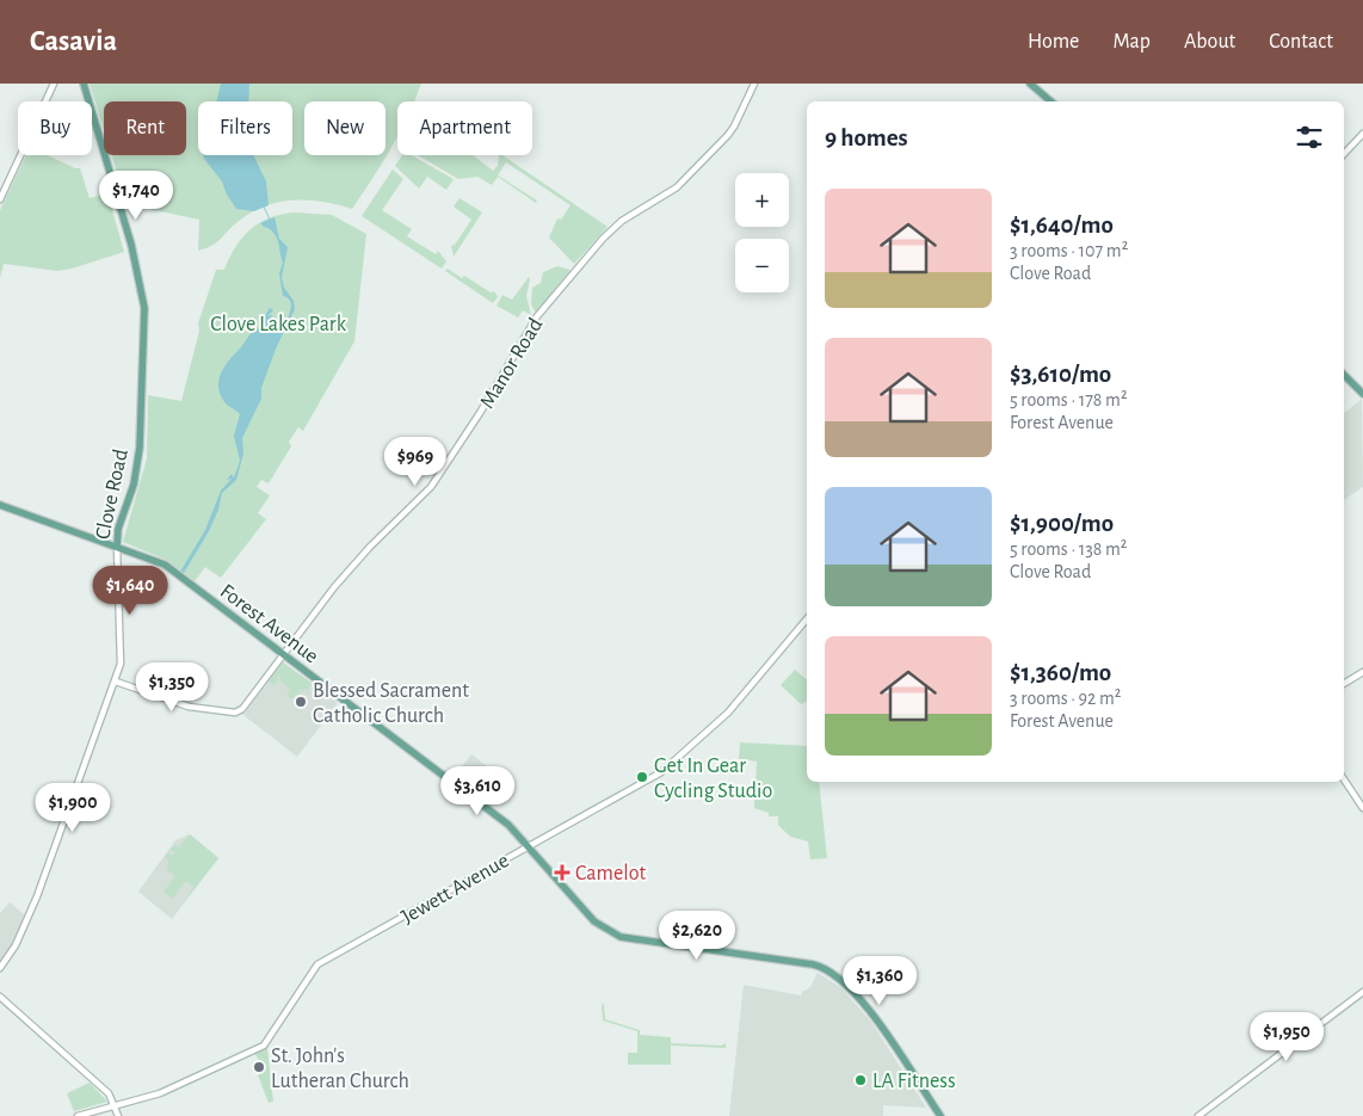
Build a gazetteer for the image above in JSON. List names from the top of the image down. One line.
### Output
{"streets":{"main road":["Clove Road","Forest Avenue"],"street":["Manor Road","Jewett Avenue"]},"crossings":[["Manor Road","Clove Road"],["Manor Road","Forest Avenue"],["Clove Road","Forest Avenue"],["Forest Avenue","Jewett Avenue"]],"parks":["Clove Lakes Park"],"places":{"other":["Blessed Sacrament Catholic Church","Get In Gear Cycling Studio","St. John's Lutheran Church","LA Fitness"],"health":["Camelot"]},"page":{"header":"Casavia","nav":["Home","Map","About","Contact"],"chip":["Buy","Rent","Filters","New","Apartment"],"heading":"9 homes","price":["$1,740","$969","$1,640","$1,350","$3,610","$1,900","$2,620","$1,360","$1,950"],"map_buttons":["+","−"],"list":[{"name":"$1,640/mo","note":"3 rooms · 107 m² · Clove Road"},{"name":"$3,610/mo","note":"5 rooms · 178 m² · Forest Avenue"},{"name":"$1,900/mo","note":"5 rooms · 138 m² · Clove Road"},{"name":"$1,360/mo","note":"3 rooms · 92 m² · Forest Avenue"}]}}
